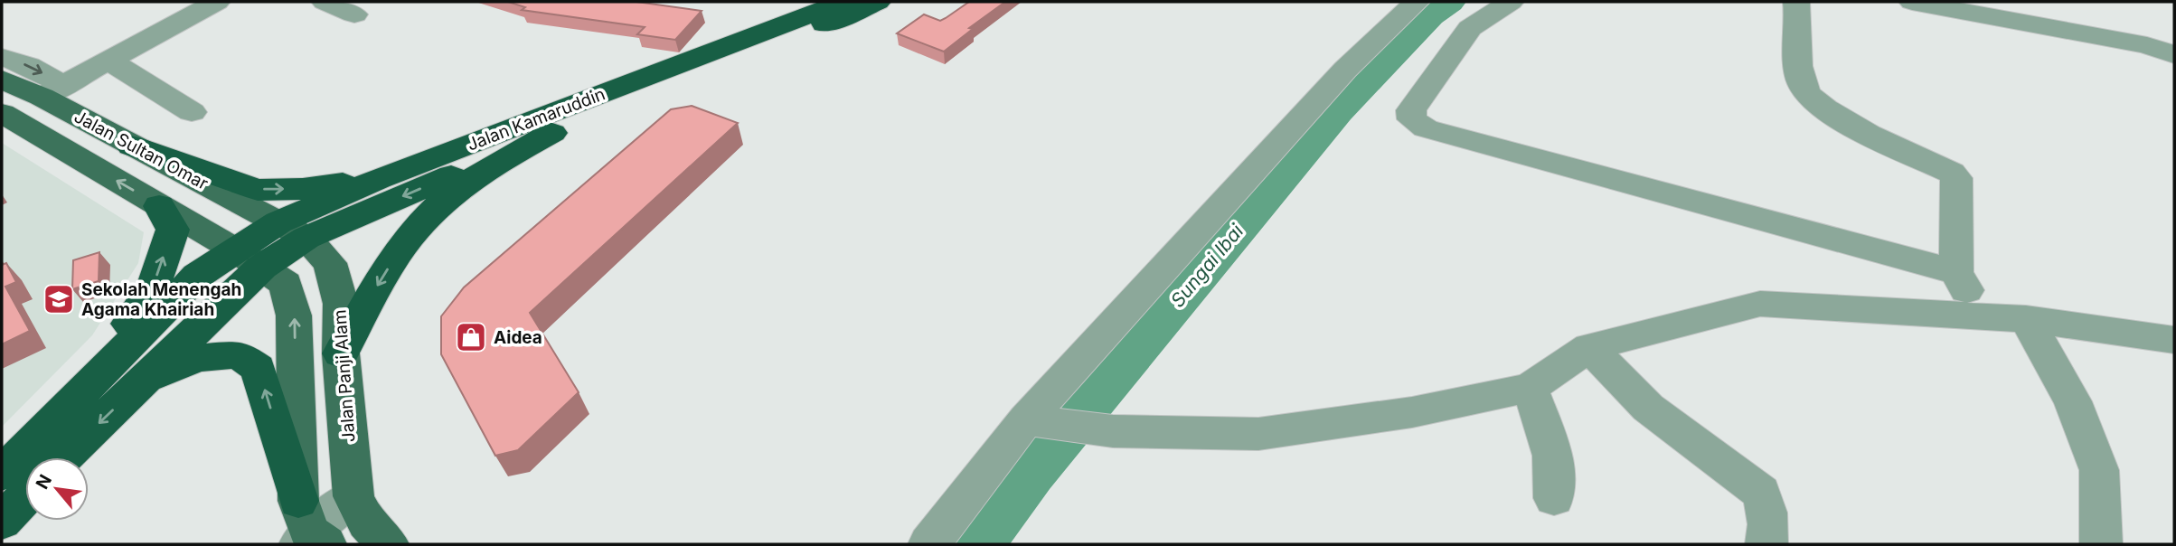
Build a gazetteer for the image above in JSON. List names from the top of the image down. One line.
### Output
{"streets":{"highway":["Jalan Kamaruddin"],"main road":["Jalan Sultan Omar","Jalan Panji Alam"]},"crossings":[["Jalan Kamaruddin","Jalan Sultan Omar"],["Jalan Kamaruddin","Jalan Panji Alam"],["Jalan Sultan Omar","Jalan Panji Alam"]],"water":["Sungai Ibai"],"places":{"school or university":["Sekolah Menengah Agama Khairiah"],"shop":["Aidea"]},"north":"top left"}
